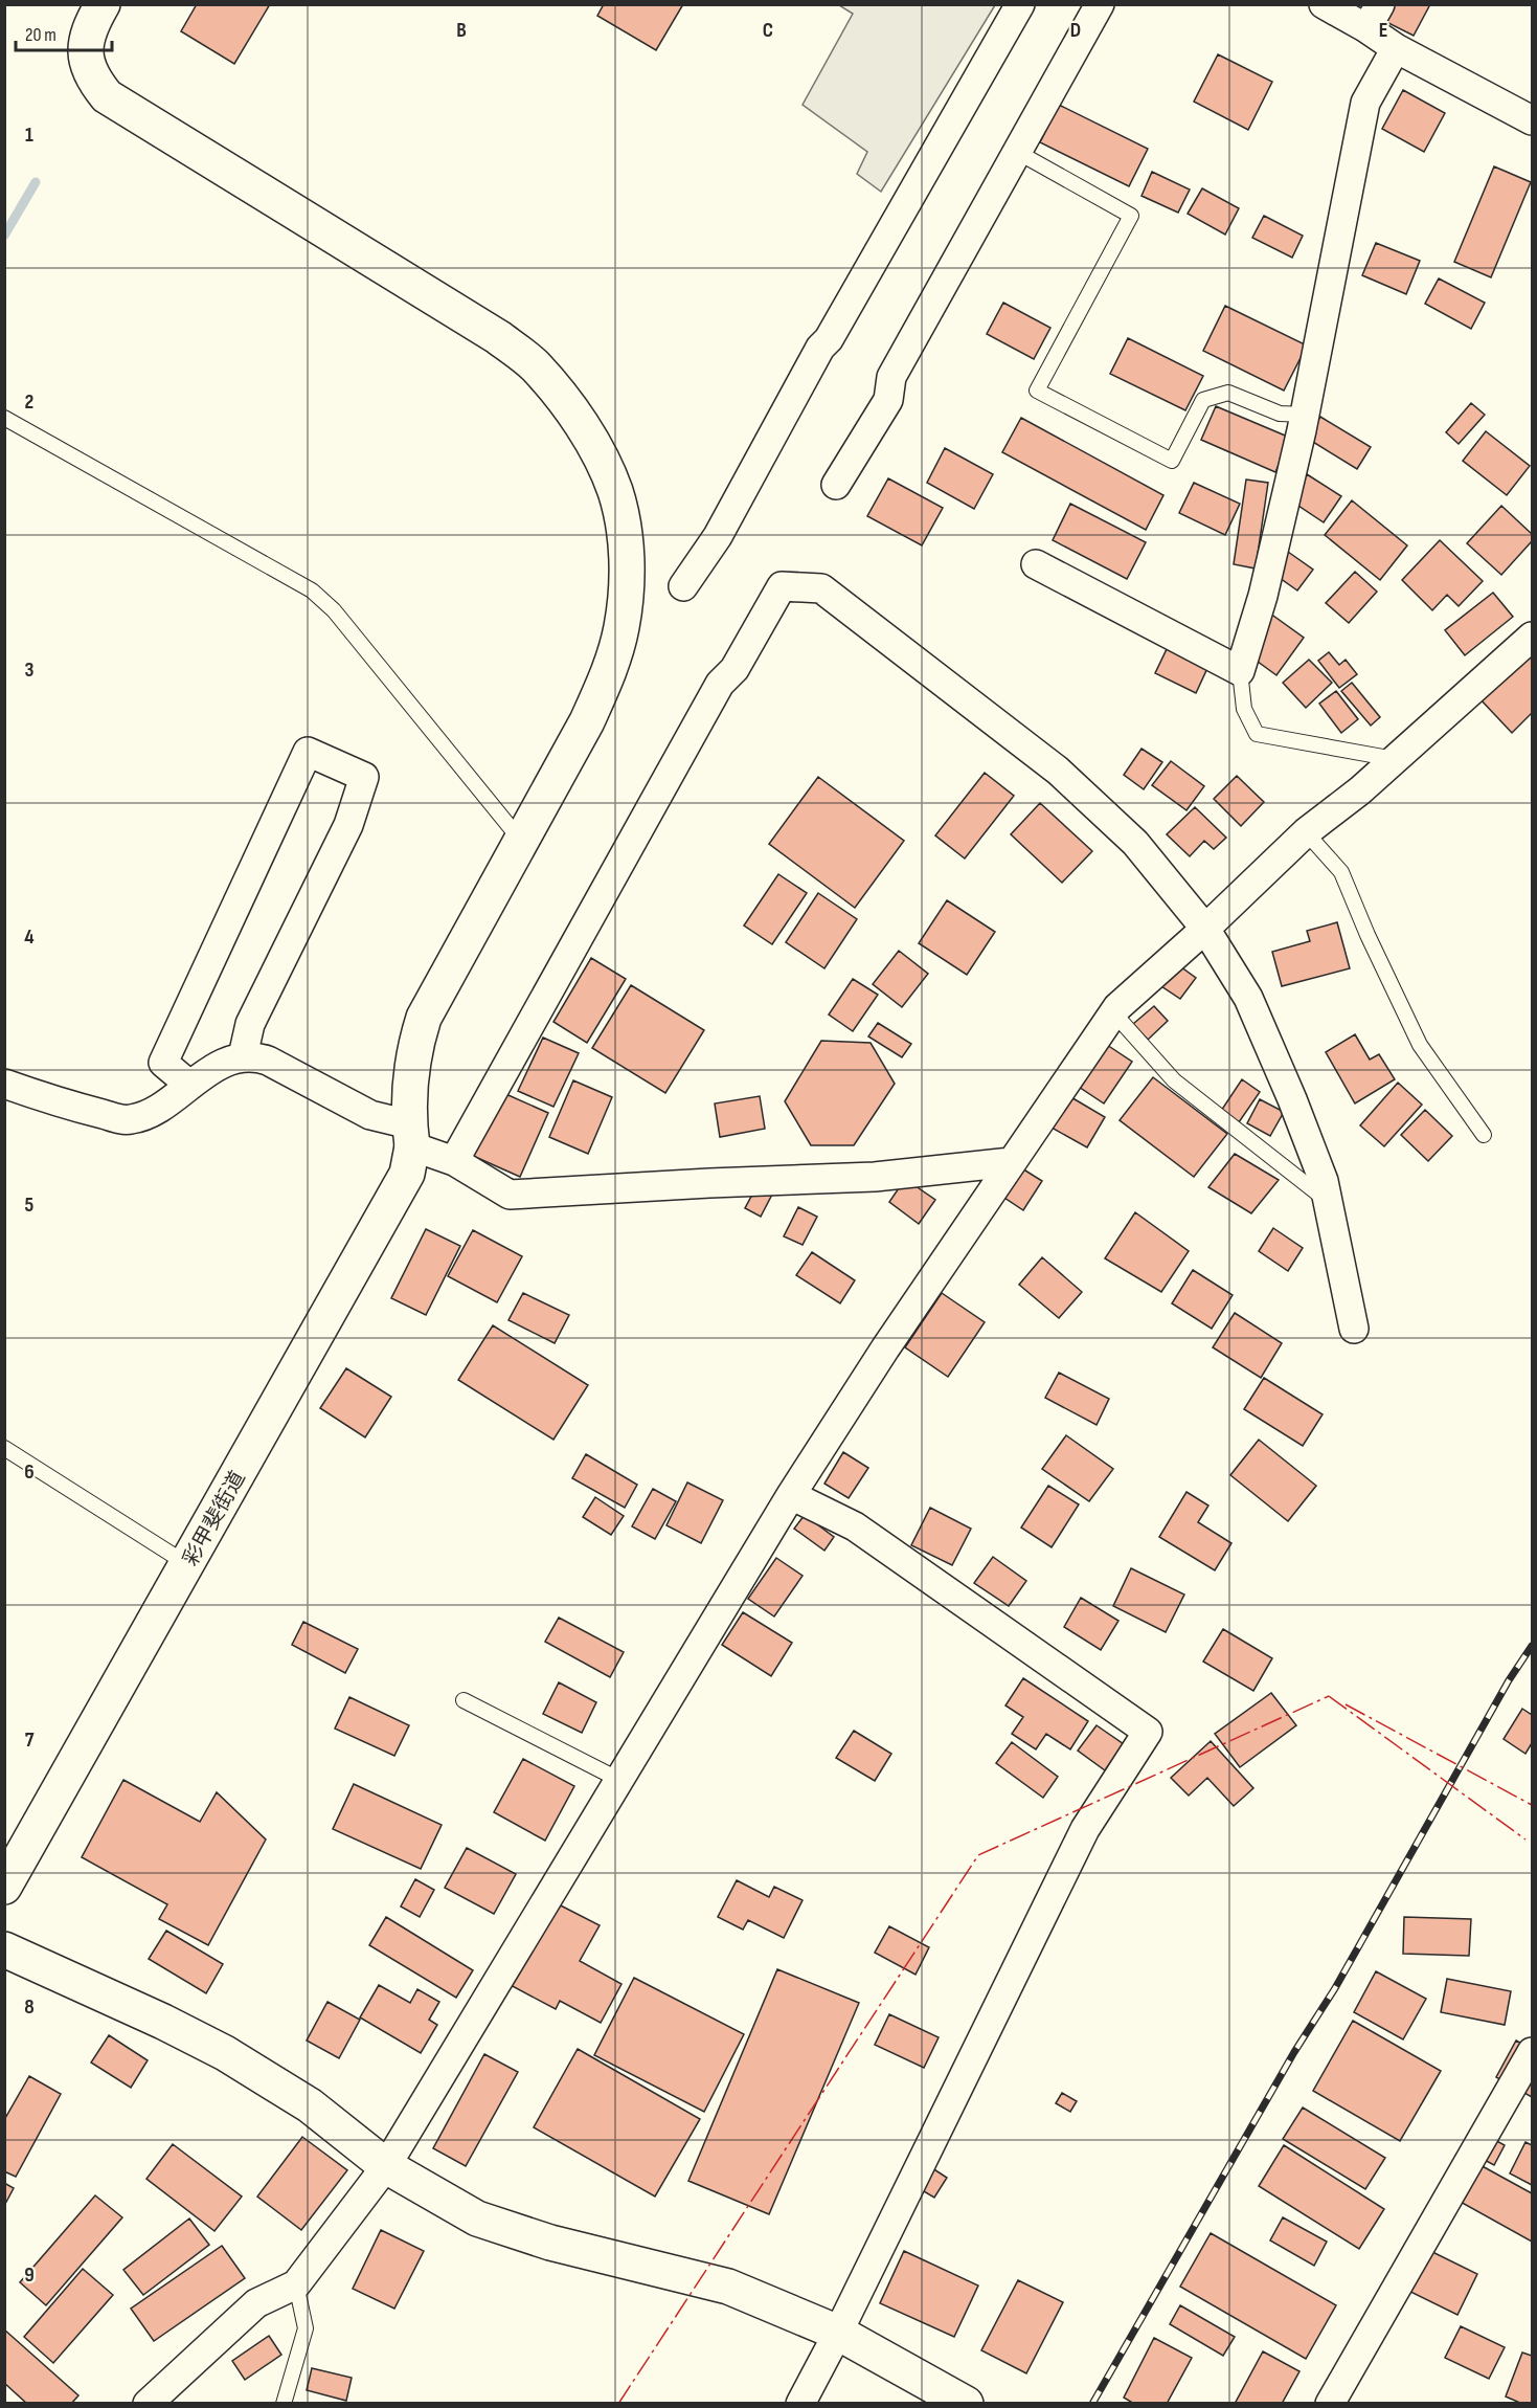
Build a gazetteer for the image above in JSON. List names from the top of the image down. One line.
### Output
{"streets":{"main road":["彩甲斐街道"]},"scale_bar":"20 m","grid":{"columns":["B","C","D","E"],"rows":["1","2","3","4","5","6","7","8","9"]}}
